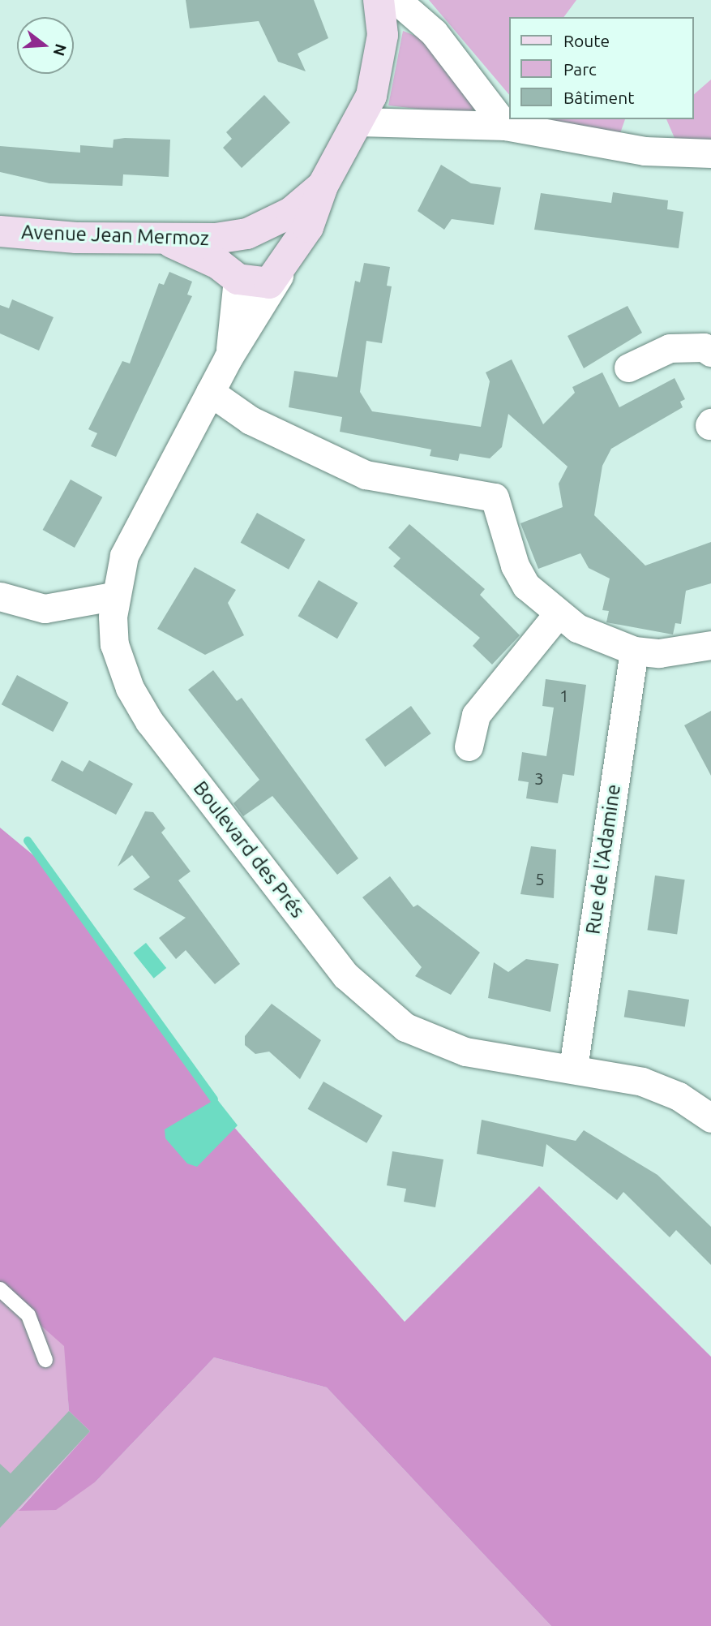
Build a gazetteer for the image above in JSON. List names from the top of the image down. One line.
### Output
{"streets":{"street":["Avenue Jean Mermoz","Boulevard des Prés","Rue de l'Adamine"]},"crossings":[["Avenue Jean Mermoz","Boulevard des Prés"],["Boulevard des Prés","Rue de l'Adamine"]],"house_numbers":["1","3","5"],"legend":["Route","Parc","Bâtiment"],"north":"right"}
